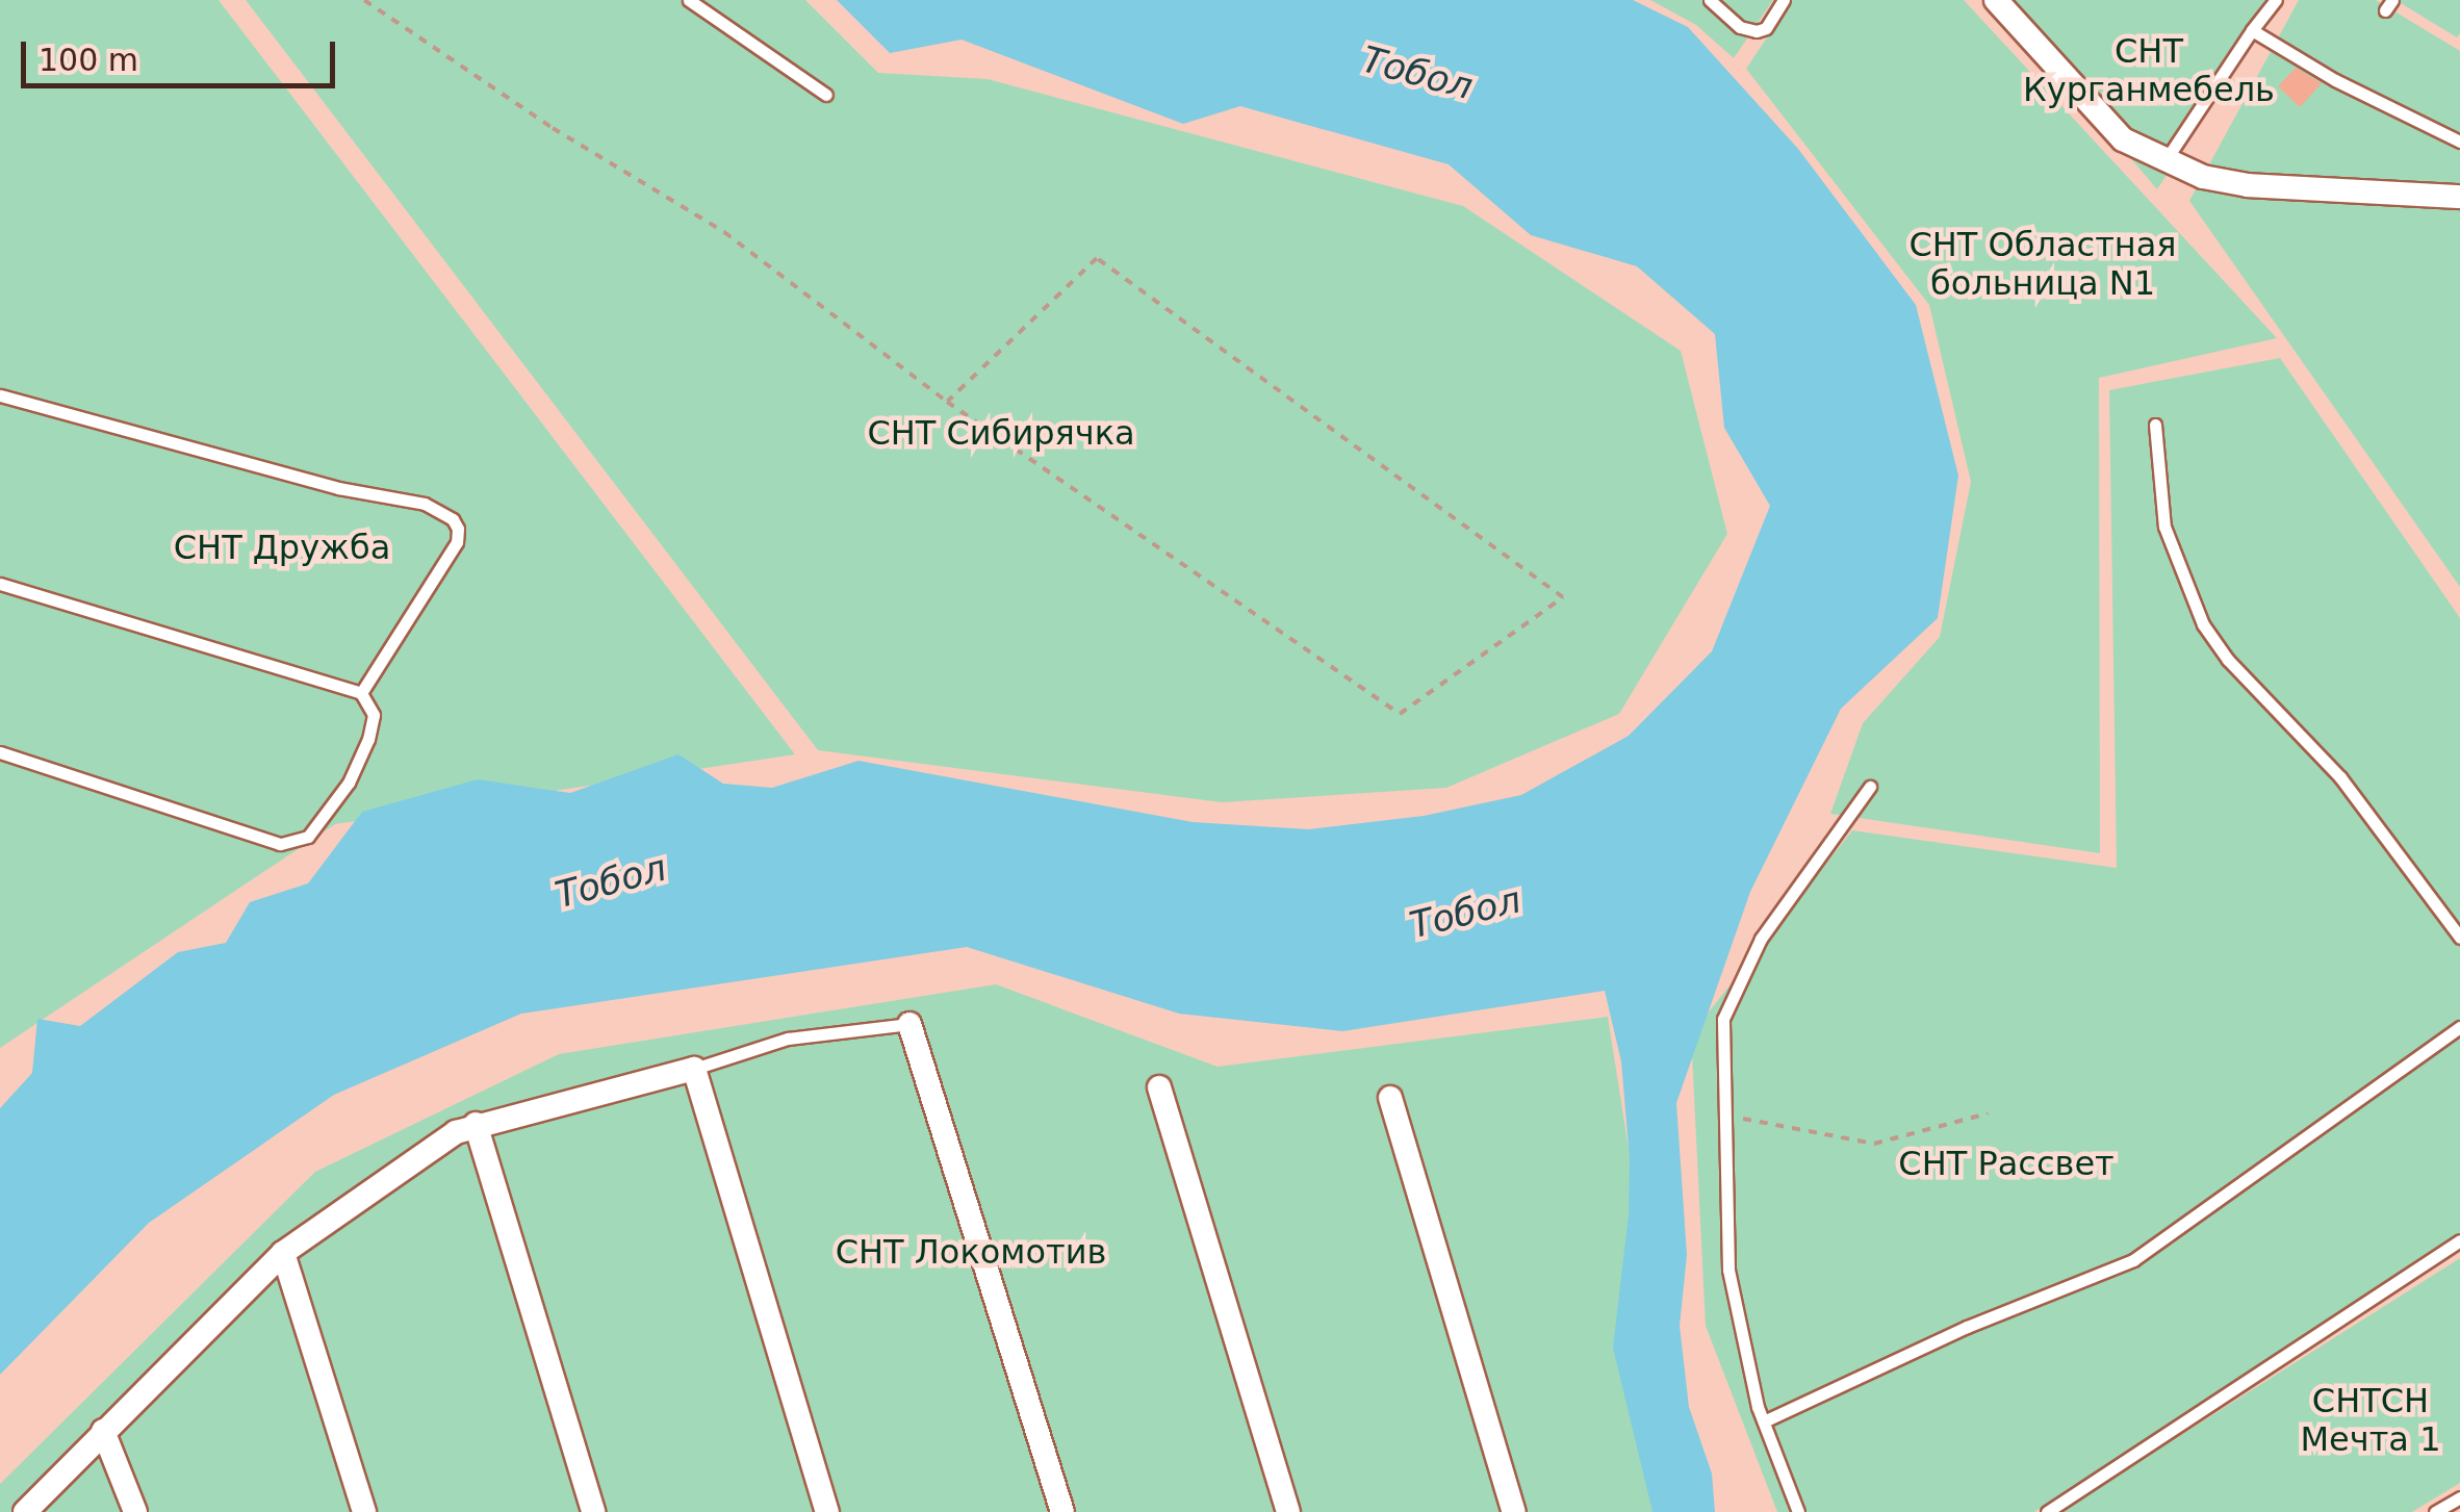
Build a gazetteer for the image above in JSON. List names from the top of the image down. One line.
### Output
{"water":["Тобол"],"parks":["СНТ Курганмебель","СНТ Областная больница N1","СНТ Сибирячка","СНТ Дружба","СНТ Рассвет","СНТ Локомотив","СНТСН Мечта 1"],"scale_bar":"100 m"}
